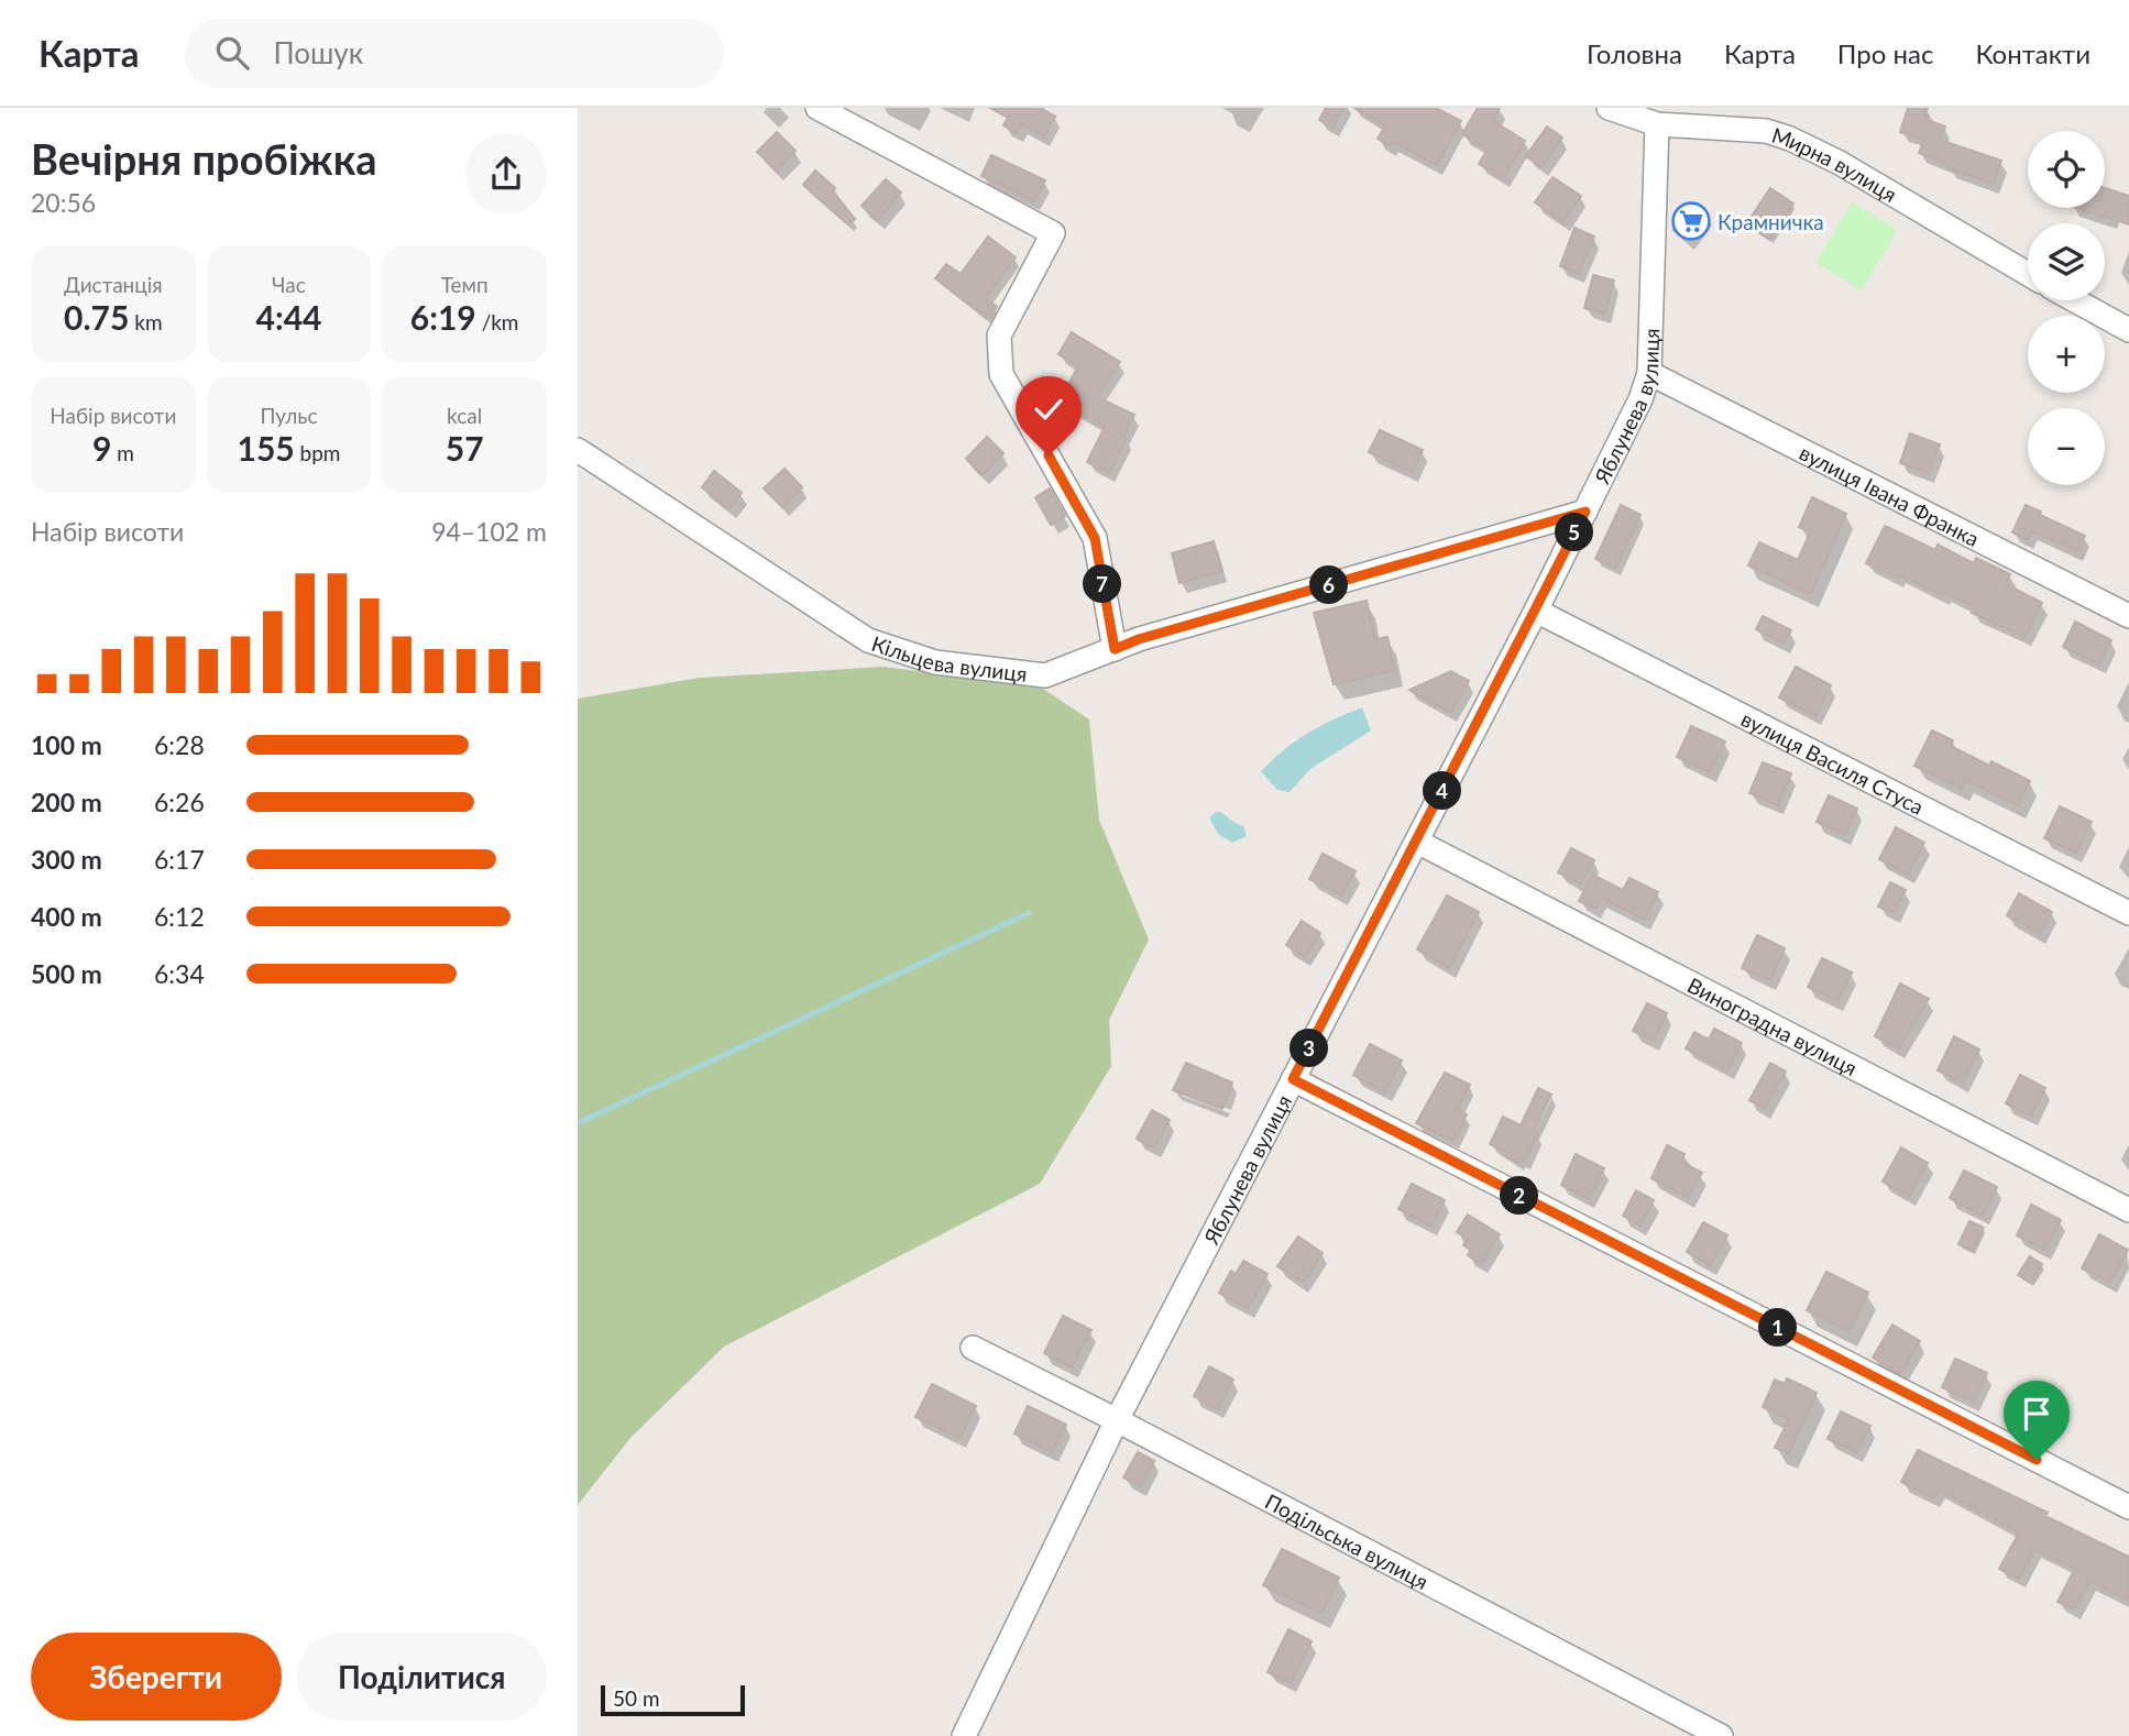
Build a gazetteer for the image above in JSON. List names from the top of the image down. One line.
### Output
{"streets":{"street":["Мирна вулиця","Яблунева вулиця","вулиця Івана Франка","Кільцева вулиця","вулиця Василя Стуса","Виноградна вулиця","Подільська вулиця"]},"crossings":[["Мирна вулиця","Яблунева вулиця"],["Яблунева вулиця","вулиця Івана Франка"],["Яблунева вулиця","Кільцева вулиця"],["Яблунева вулиця","вулиця Василя Стуса"],["Яблунева вулиця","Виноградна вулиця"],["Яблунева вулиця","Подільська вулиця"]],"places":{"supermarket":["Крамничка"]},"scale_bar":"50 m","page":{"header":"Карта","search":"Пошук","nav":["Головна","Карта","Про нас","Контакти"],"heading":["Вечірня пробіжка","20:56"],"map_buttons":["+","−"],"stats":[["Дистанція","0.75 km"],["Час","4:44"],["Темп","6:19 /km"],["Набір висоти","9 m"],["Пульс","155 bpm"],["kcal","57"]],"chart":["Набір висоти","94–102 m"],"pins":["5","7","6","4","3","2","1"],"list":[{"name":"100 m","note":"6:28"},{"name":"200 m","note":"6:26"},{"name":"300 m","note":"6:17"},{"name":"400 m","note":"6:12"},{"name":"500 m","note":"6:34"}],"buttons":["Зберегти","Поділитися"],"scale":"50 m"}}
